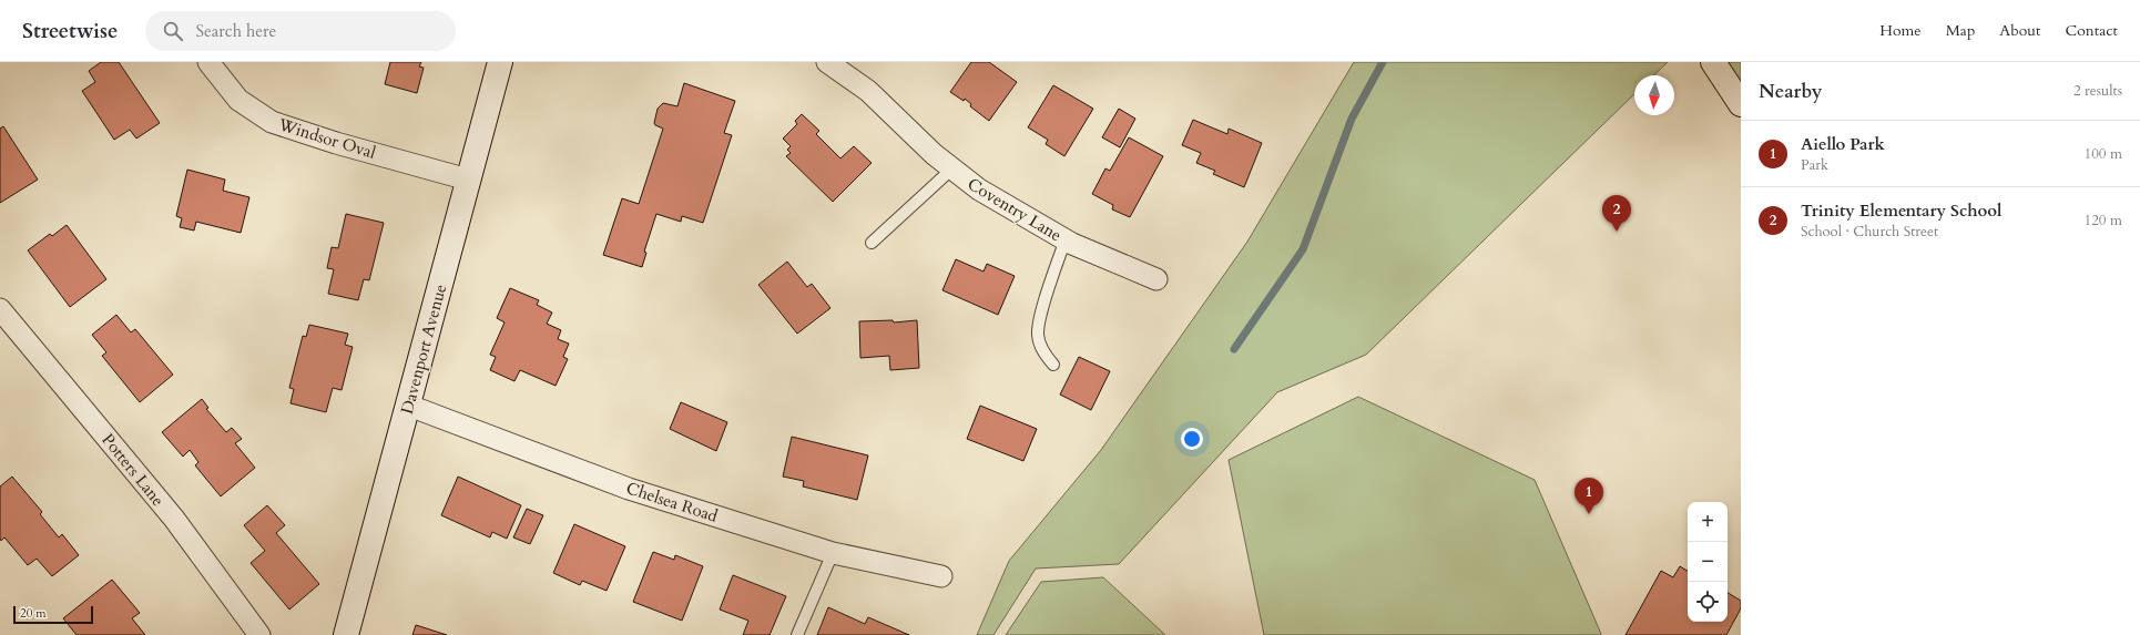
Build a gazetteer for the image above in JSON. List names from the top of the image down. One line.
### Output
{"streets":{"street":["Windsor Oval","Coventry Lane","Davenport Avenue","Potters Lane","Chelsea Road"]},"crossings":[["Windsor Oval","Davenport Avenue"],["Davenport Avenue","Chelsea Road"]],"scale_bar":"20 m","north":"bottom","page":{"header":"Streetwise","search":"Search here","nav":["Home","Map","About","Contact"],"heading":["Nearby","2 results"],"list":[{"mark":"1","name":"Aiello Park","note":"Park","value":"100 m"},{"mark":"2","name":"Trinity Elementary School","note":"School · Church Street","value":"120 m"}],"pins":["2","1"],"map_buttons":["+","−"],"scale":"20 m"}}
